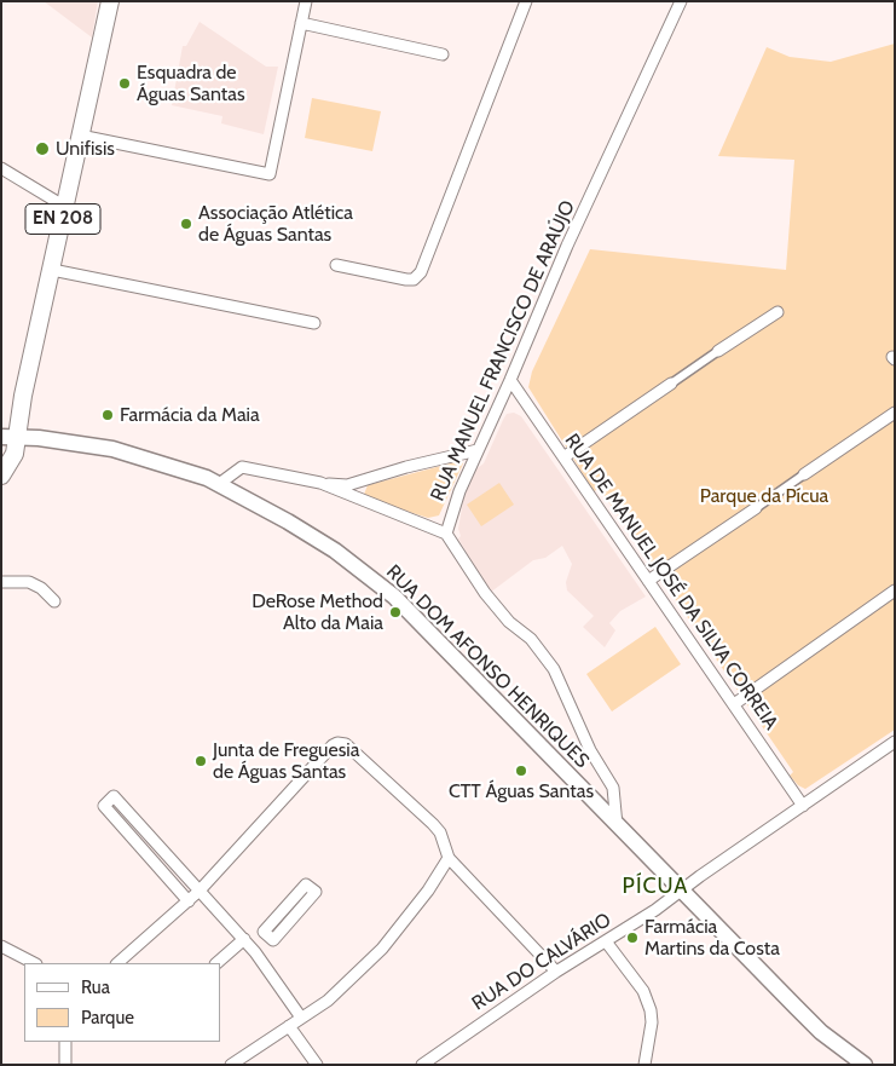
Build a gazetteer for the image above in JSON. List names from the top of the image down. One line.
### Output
{"streets":{"main road":["EN 208","RUA DOM AFONSO HENRIQUES"],"street":["RUA MANUEL FRANCISCO DE ARAÚJO","RUA DE MANUEL JOSÉ DA SILVA CORREIA","RUA DO CALVÁRIO"]},"crossings":[["EN 208","RUA DOM AFONSO HENRIQUES"],["RUA MANUEL FRANCISCO DE ARAÚJO","RUA DE MANUEL JOSÉ DA SILVA CORREIA"],["RUA MANUEL FRANCISCO DE ARAÚJO","RUA DOM AFONSO HENRIQUES"],["RUA DE MANUEL JOSÉ DA SILVA CORREIA","RUA DO CALVÁRIO"],["RUA DOM AFONSO HENRIQUES","RUA DO CALVÁRIO"]],"districts":["PÍCUA"],"parks":["Parque da Pícua"],"places":["Esquadra de Águas Santas","Unifisis","Associação Atlética de Águas Santas","Farmácia da Maia","DeRose Method Alto da Maia","Junta de Freguesia de Águas Santas","CTT Águas Santas","Farmácia Martins da Costa"],"legend":["Rua","Parque"]}
